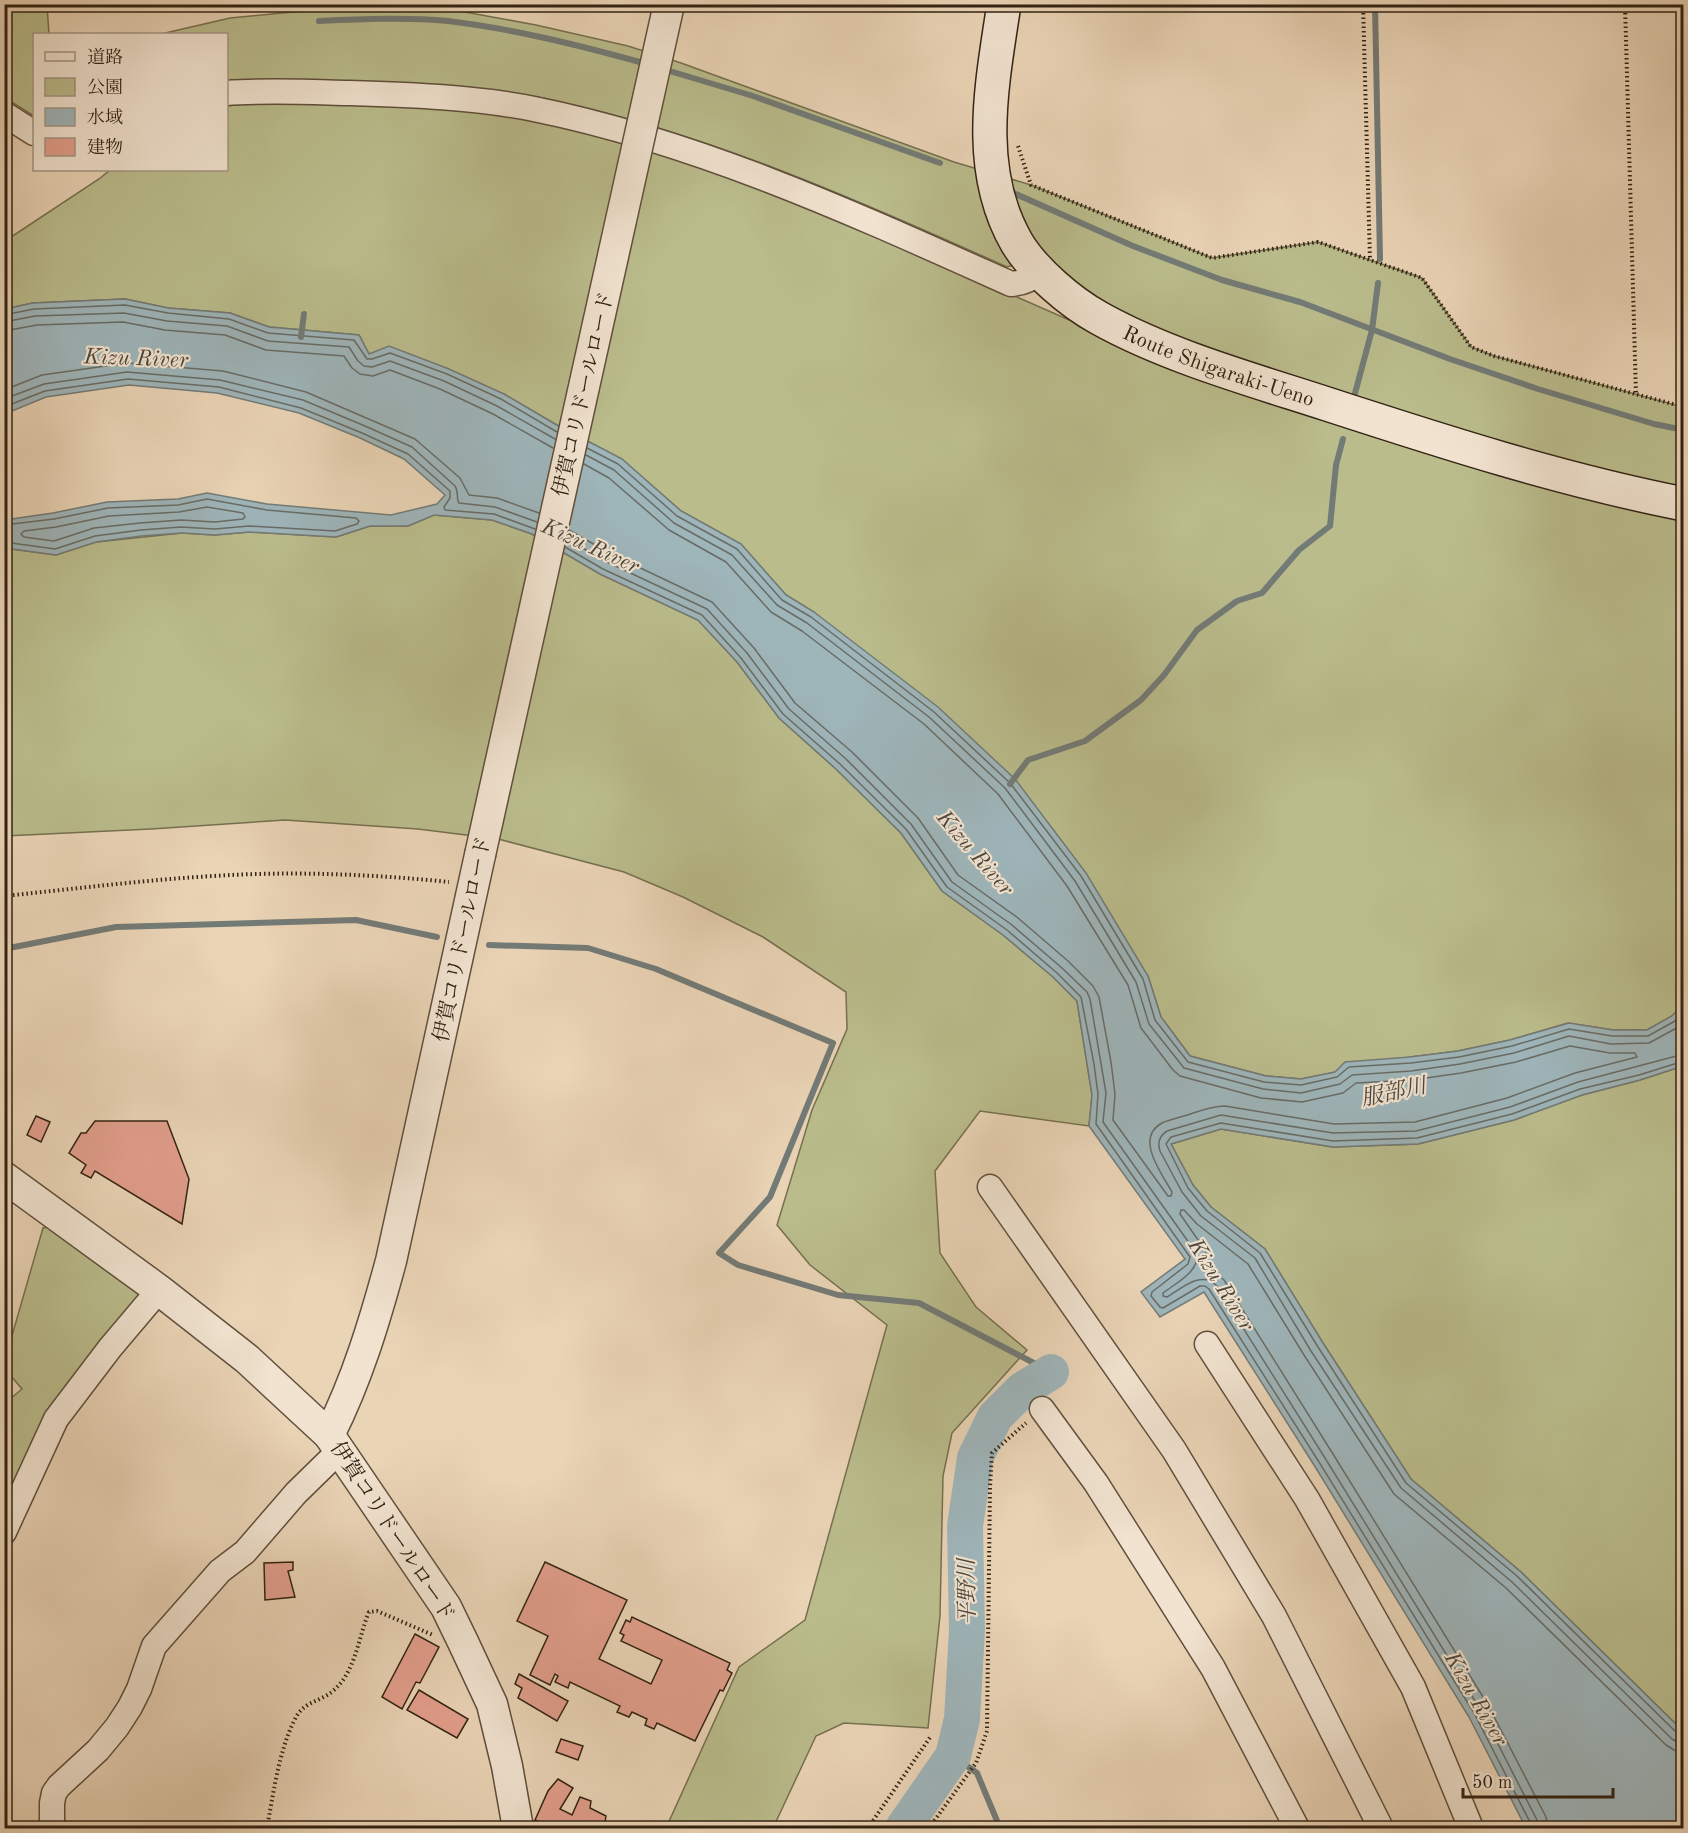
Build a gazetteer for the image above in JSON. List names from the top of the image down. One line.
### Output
{"streets":{"main road":["Route Shigaraki-Ueno"],"street":["伊賀コリドールロード"]},"water":["Kizu River","服部川","平野川"],"legend":["道路","公園","水域","建物"],"scale_bar":"50 m"}
